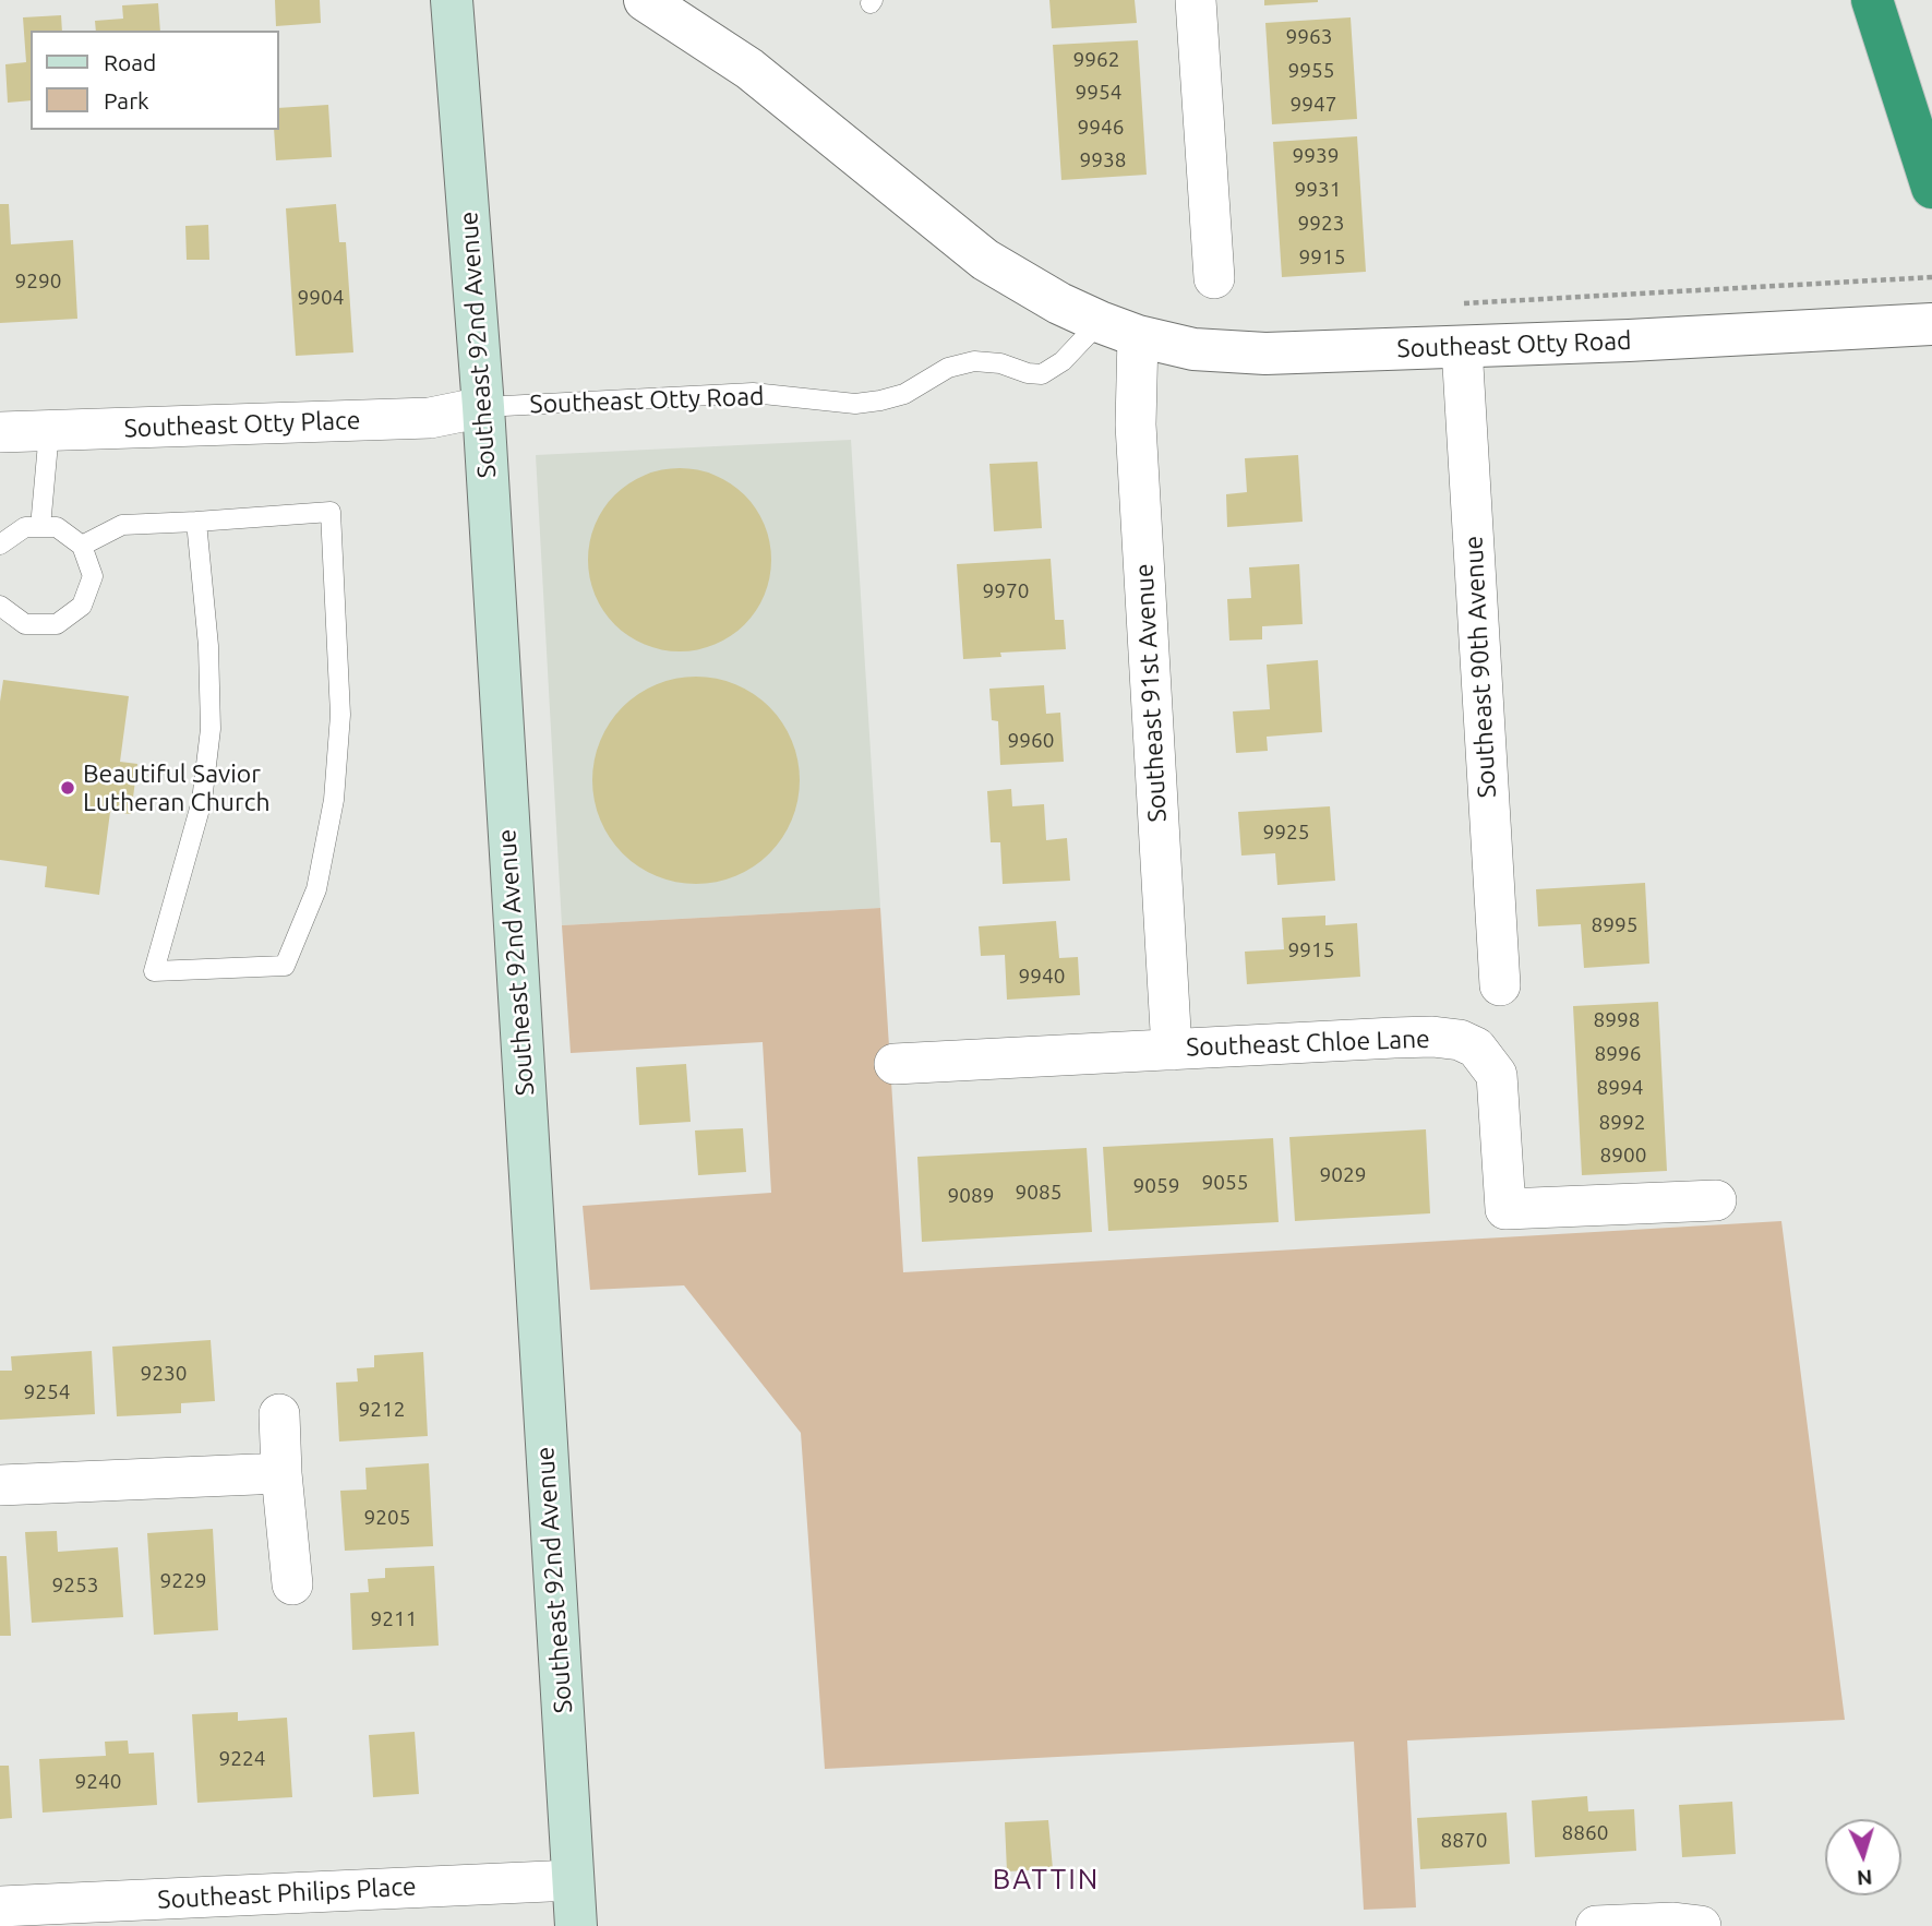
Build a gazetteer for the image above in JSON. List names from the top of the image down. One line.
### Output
{"streets":{"main road":["Southeast 92nd Avenue"],"street":["Southeast Otty Road","Southeast Otty Place","Southeast 90th Avenue","Southeast 91st Avenue","Southeast Chloe Lane","Southeast Philips Place"]},"crossings":[["Southeast 92nd Avenue","Southeast Otty Road"],["Southeast 92nd Avenue","Southeast Otty Place"],["Southeast 92nd Avenue","Southeast Philips Place"],["Southeast Otty Road","Southeast Otty Place"],["Southeast Otty Road","Southeast 90th Avenue"],["Southeast Otty Road","Southeast 91st Avenue"],["Southeast 91st Avenue","Southeast Chloe Lane"]],"districts":["BATTIN"],"places":["Beautiful Savior Lutheran Church"],"house_numbers":["9963","9962","9955","9954","9947","9946","9939","9938","9931","9923","9915","9290","9904","9970","9960","9925","8995","9915","9940","8998","8996","8994","8992","8900","9029","9055","9059","9085","9089","9230","9254","9212","9205","9229","9253","9211","9224","9240","8860","8870"],"legend":["Road","Park"],"north":"bottom"}
